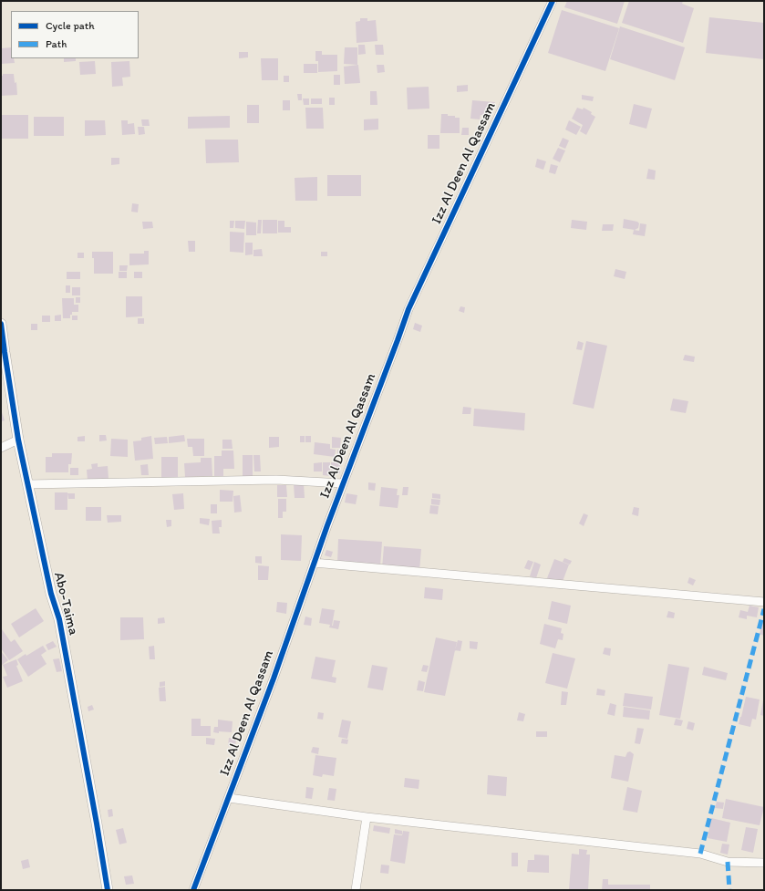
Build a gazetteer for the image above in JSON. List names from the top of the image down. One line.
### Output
{"streets":{"street":["Izz Al Deen Al Qassam","Abo-Taima"]},"legend":["Cycle path","Path"]}
